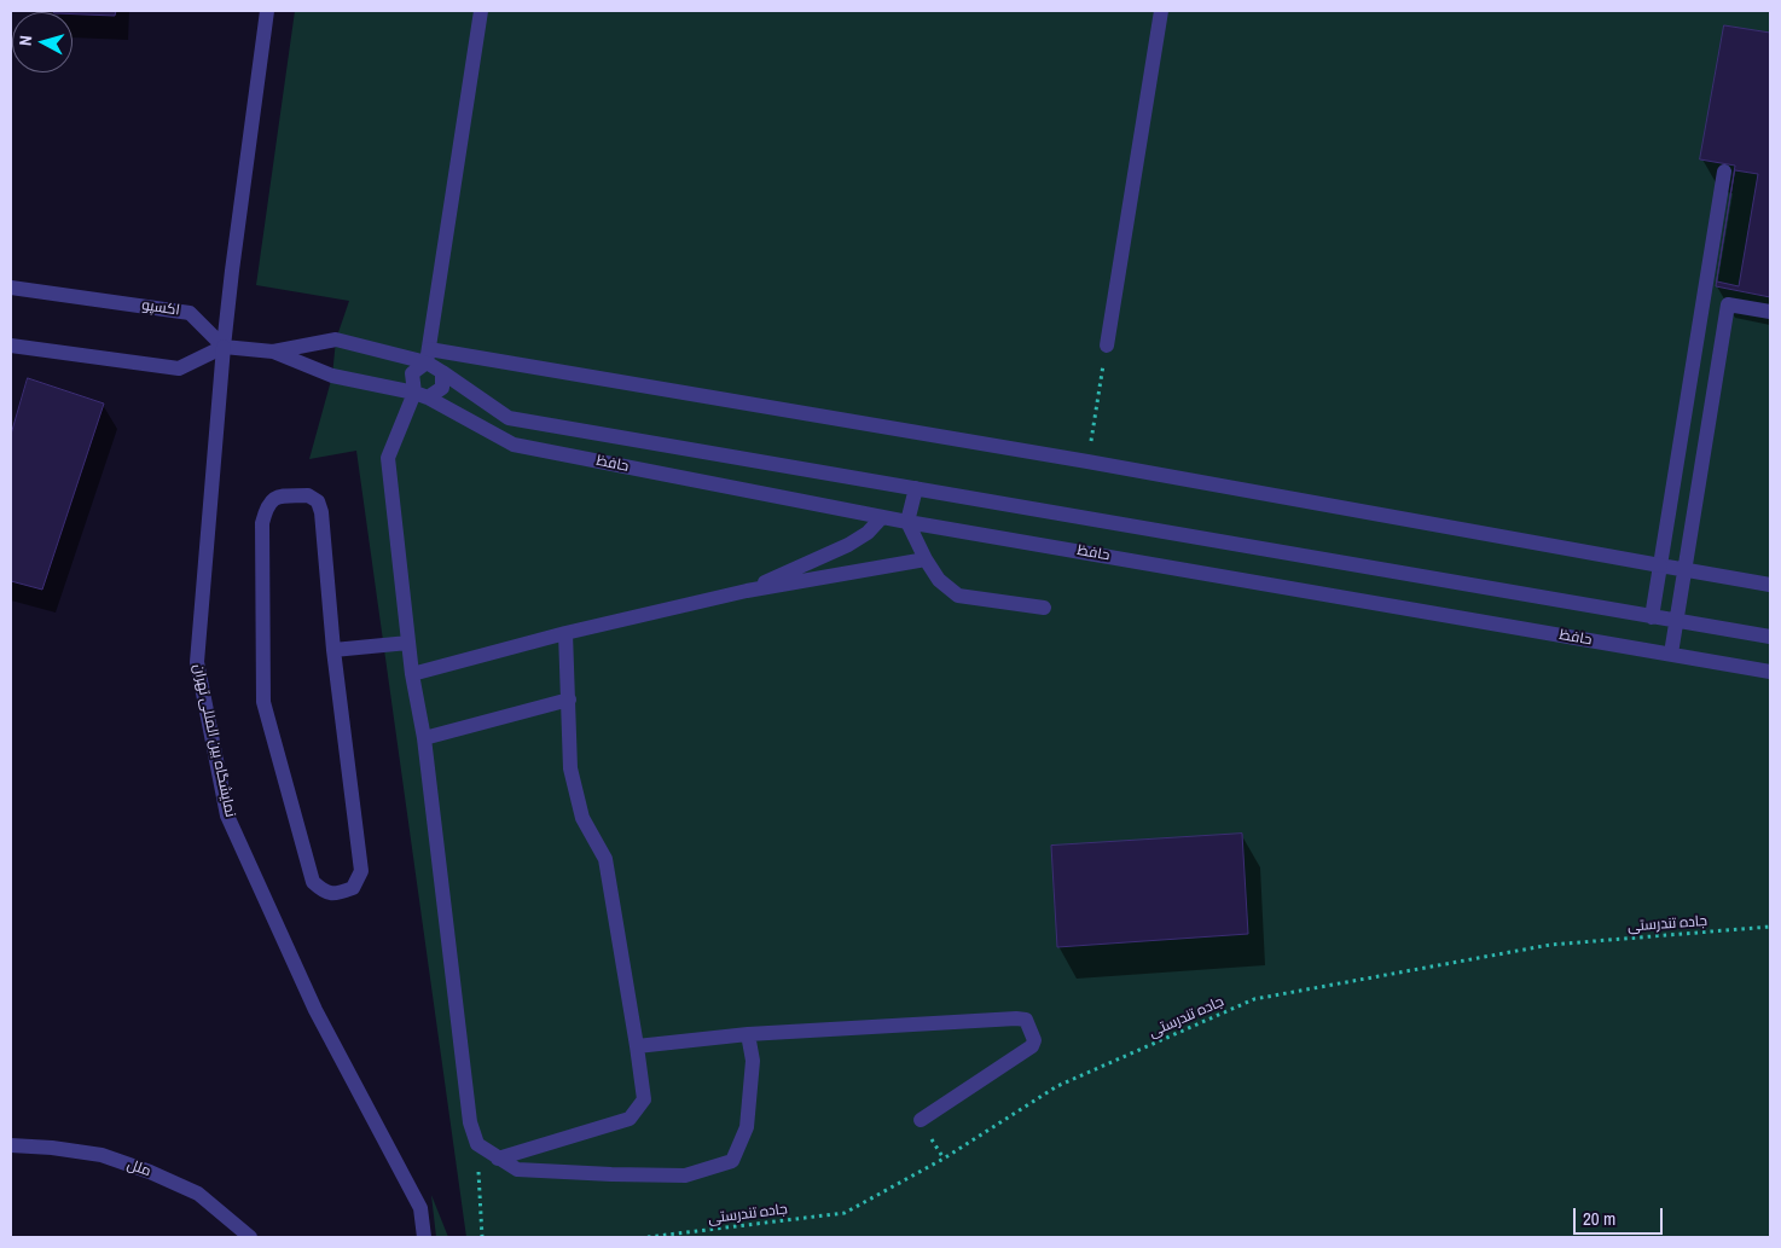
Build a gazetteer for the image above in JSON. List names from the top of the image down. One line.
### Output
{"streets":{"street":["اکسپو","حافظ","نمایشگاه بین المللی تهران","ملل"],"path":["جاده تندرستی"]},"crossings":[["اکسپو","نمایشگاه بین المللی تهران"]],"scale_bar":"20 m","north":"left"}
